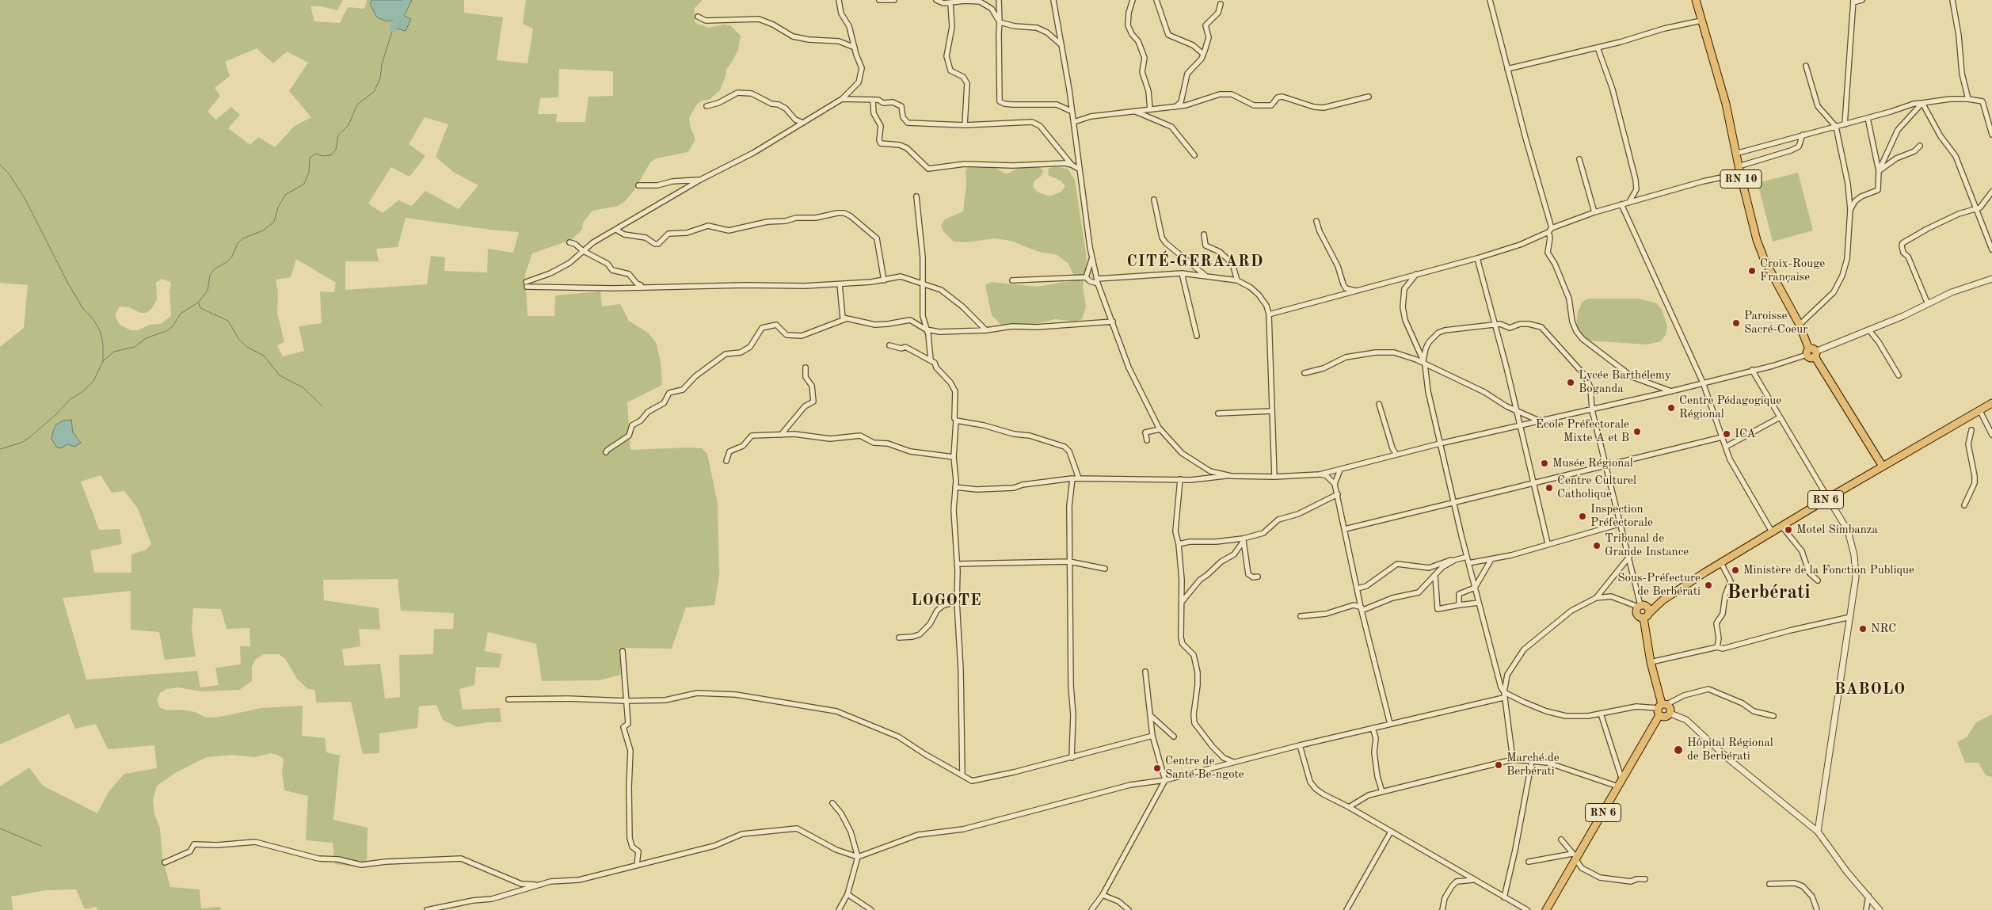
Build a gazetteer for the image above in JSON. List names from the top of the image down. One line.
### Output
{"streets":{"main road":["RN 10","RN 6"]},"crossings":[["RN 10","RN 6"]],"districts":["CITÉ-GERAARD","Berbérati","LOGOTE","BABOLO"],"places":["Croix-Rouge Française","Paroisse Sacré-Coeur","Lycée Barthélemy Boganda","Centre Pédagogique Régional","École Préfectorale Mixte A et B","ICA","Musée Régional","Centre Culturel Catholique","Inspection Préfectorale","Motel Simbanza","Tribunal de Grande Instance","Ministère de la Fonction Publique","Sous-Préfecture de Berbérati","NRC","Hôpital Régional de Berbérati","Marché de Berbérati","Centre de Santé Be-ngote"]}
